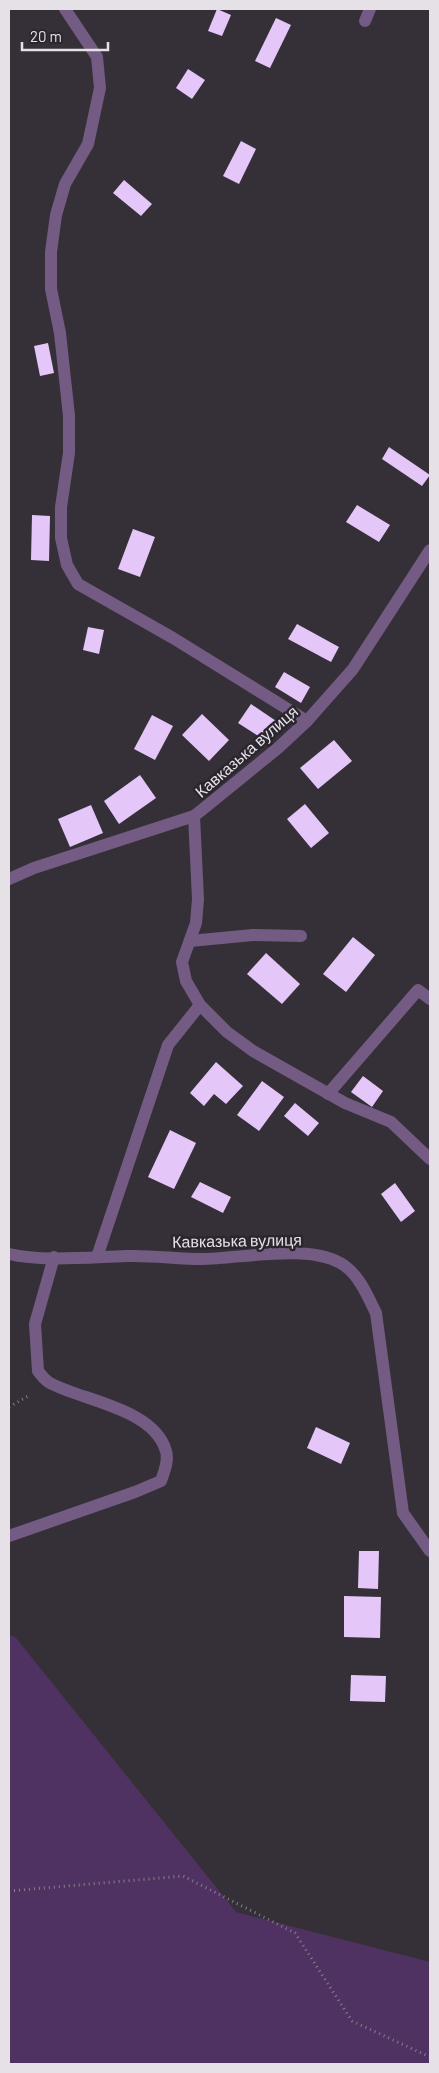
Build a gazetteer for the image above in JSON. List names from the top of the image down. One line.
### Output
{"streets":{"street":["Кавказька вулиця"]},"scale_bar":"20 m"}
